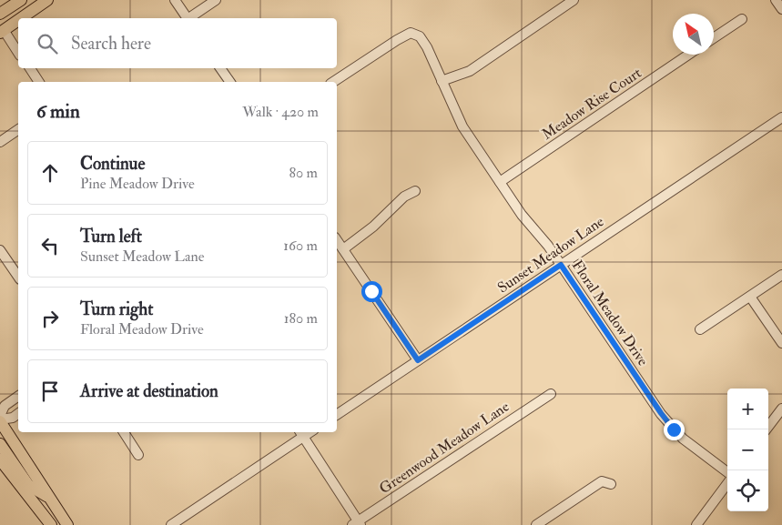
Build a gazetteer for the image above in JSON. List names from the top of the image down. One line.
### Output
{"streets":{"street":["Meadow Rise Court","Sunset Meadow Lane","Floral Meadow Drive","Greenwood Meadow Lane"]},"crossings":[["Meadow Rise Court","Floral Meadow Drive"],["Sunset Meadow Lane","Floral Meadow Drive"]],"north":"top left","page":{"search":"Search here","heading":["6 min","Walk · 420 m"],"list":[["Continue","Pine Meadow Drive","80 m"],["Turn left","Sunset Meadow Lane","160 m"],["Turn right","Floral Meadow Drive","180 m"],"Arrive at destination"],"map_buttons":["+","−"]}}
